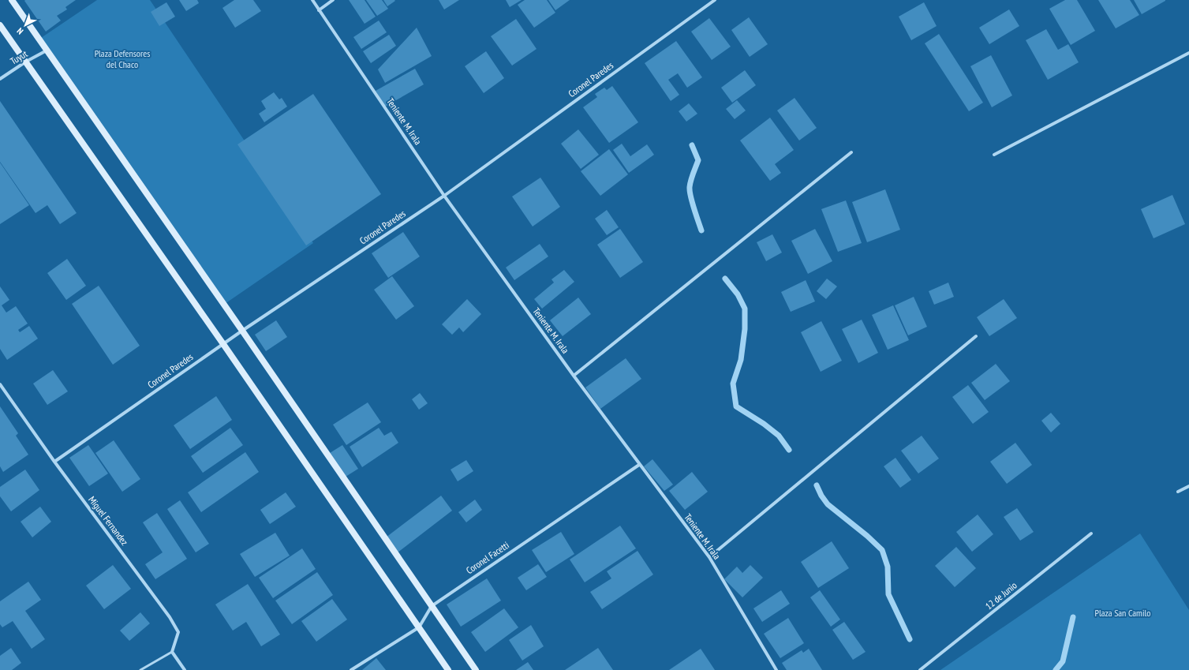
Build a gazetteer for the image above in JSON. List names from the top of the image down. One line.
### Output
{"streets":{"street":["Tuyut","Coronel Paredes","Teniente M. Irala","Miguel Fernandez","Coronel Facetti","12 de Junio"]},"crossings":[["Coronel Paredes","Teniente M. Irala"],["Coronel Paredes","Miguel Fernandez"],["Teniente M. Irala","Coronel Facetti"]],"parks":["Plaza Defensores del Chaco","Plaza San Camilo"],"north":"bottom left"}
